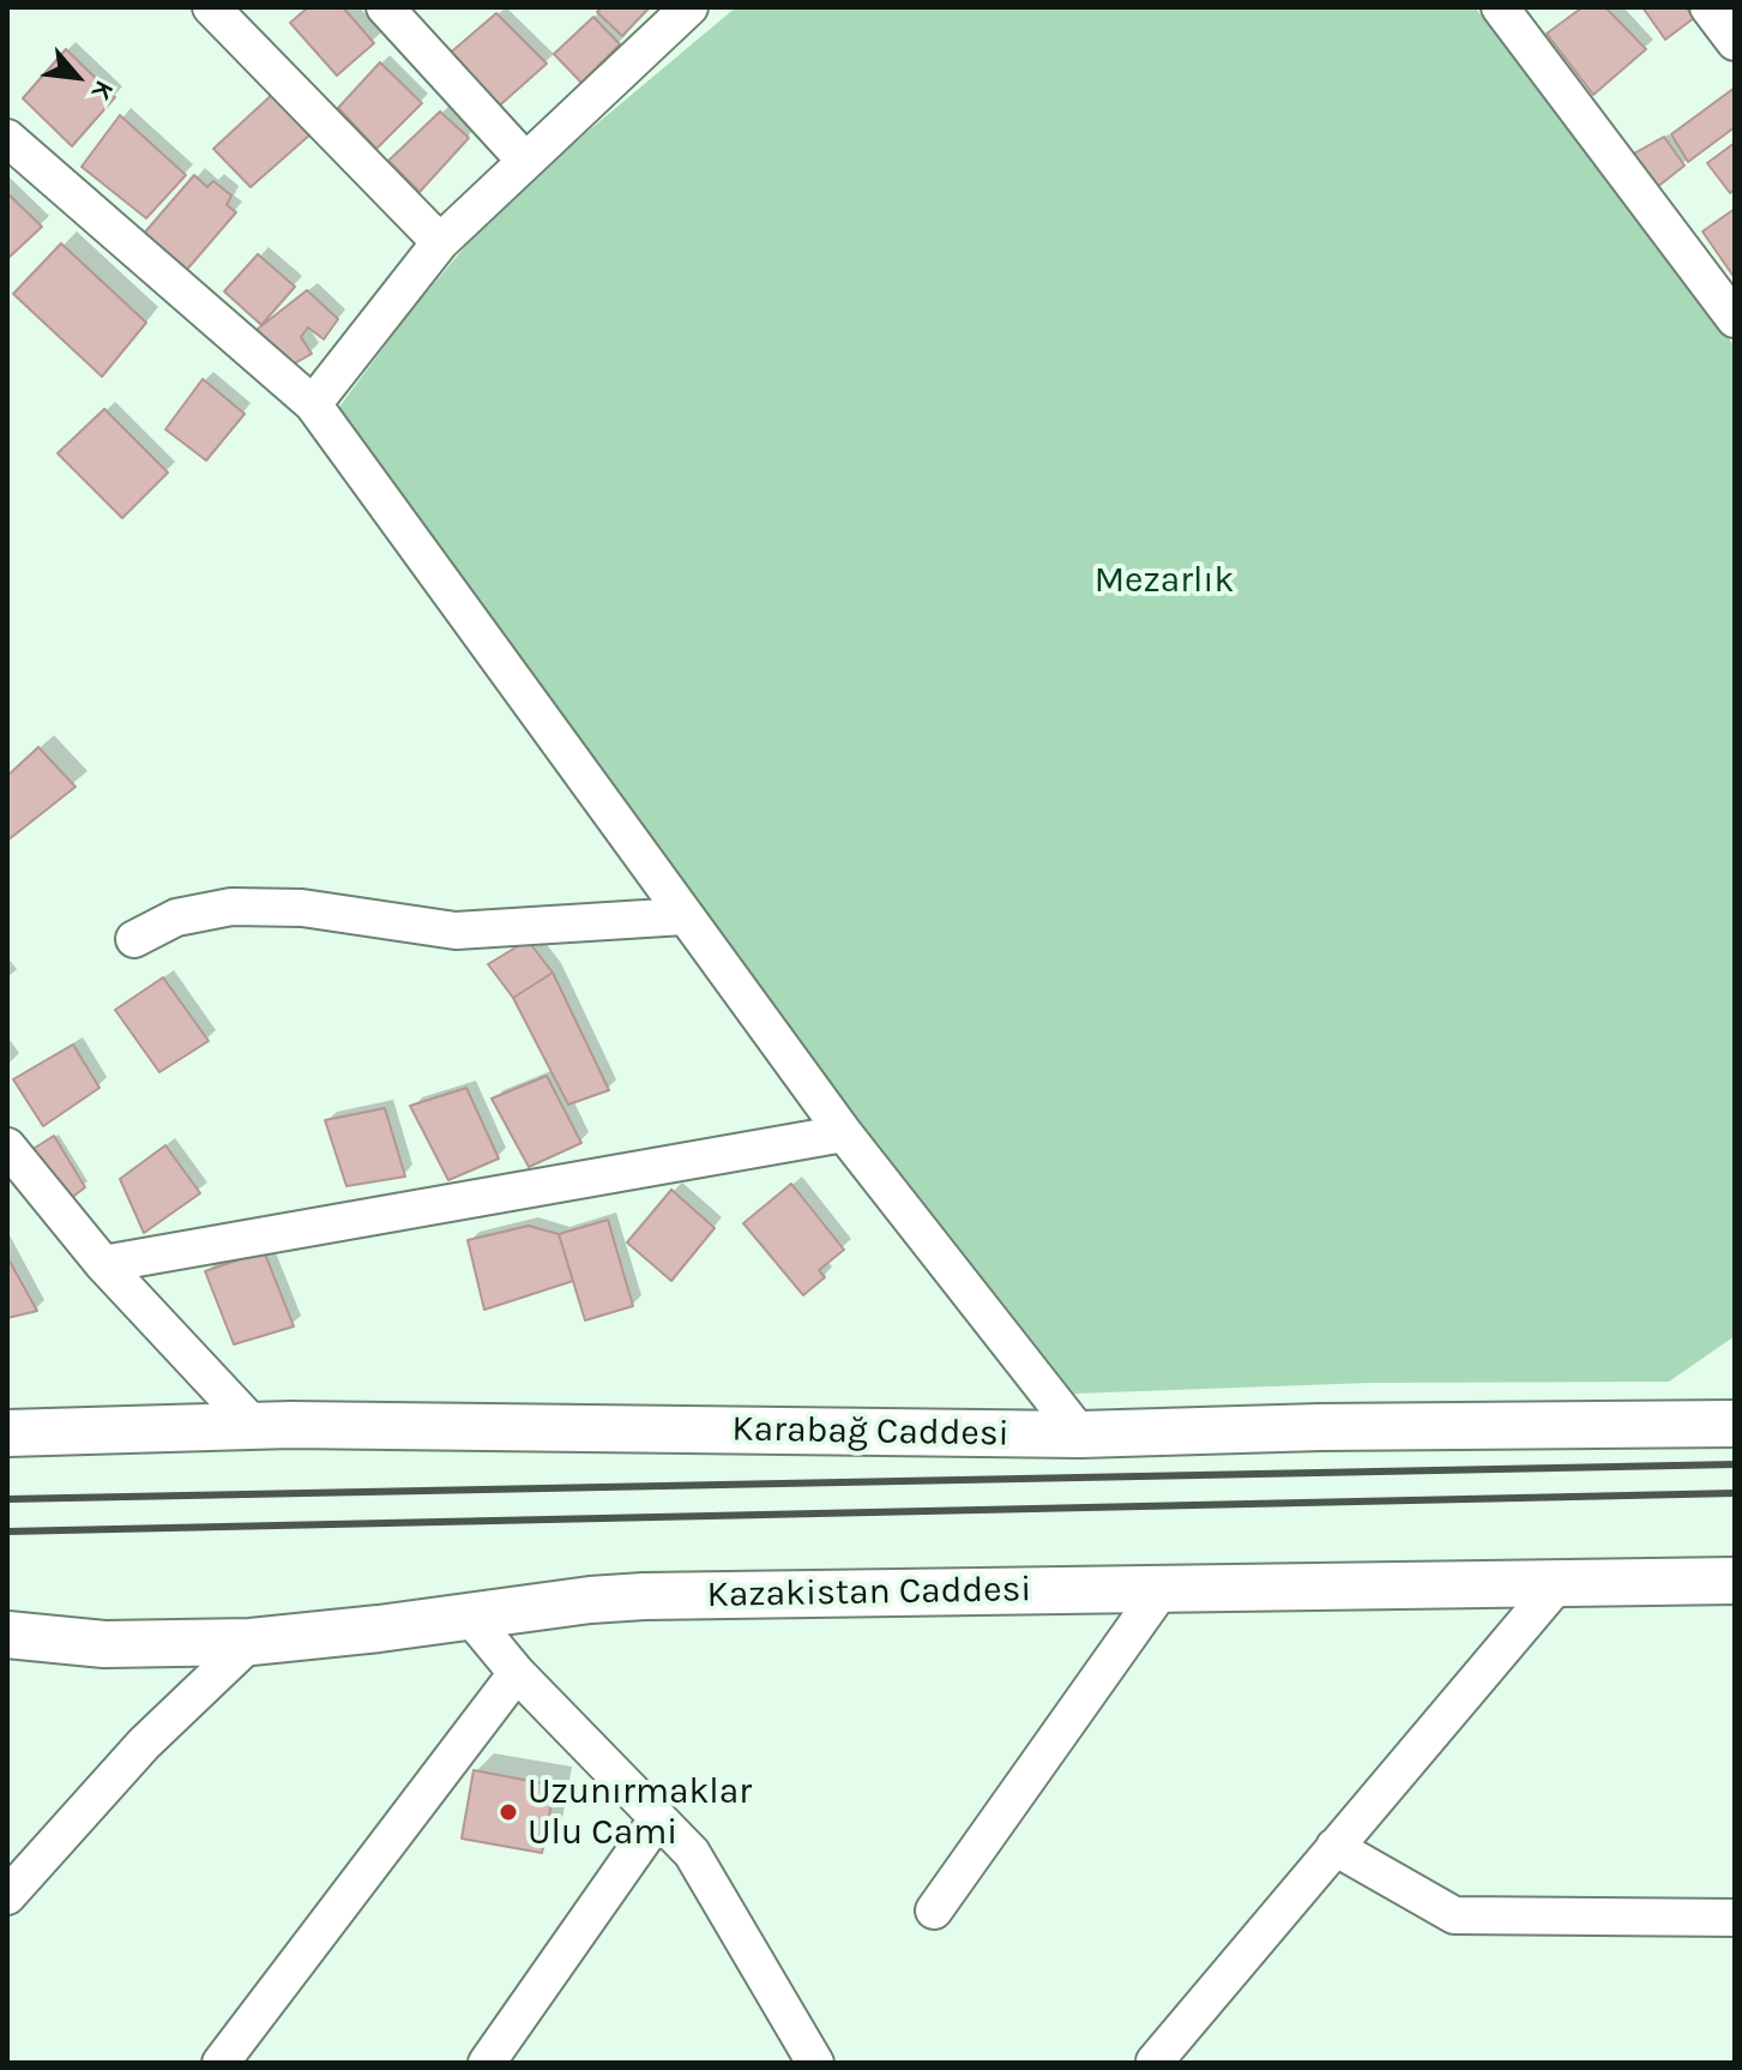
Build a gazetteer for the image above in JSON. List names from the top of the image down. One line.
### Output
{"streets":{"main road":["Karabağ Caddesi","Kazakistan Caddesi"]},"parks":["Mezarlık"],"places":["Uzunırmaklar Ulu Cami"],"north":"bottom right"}
